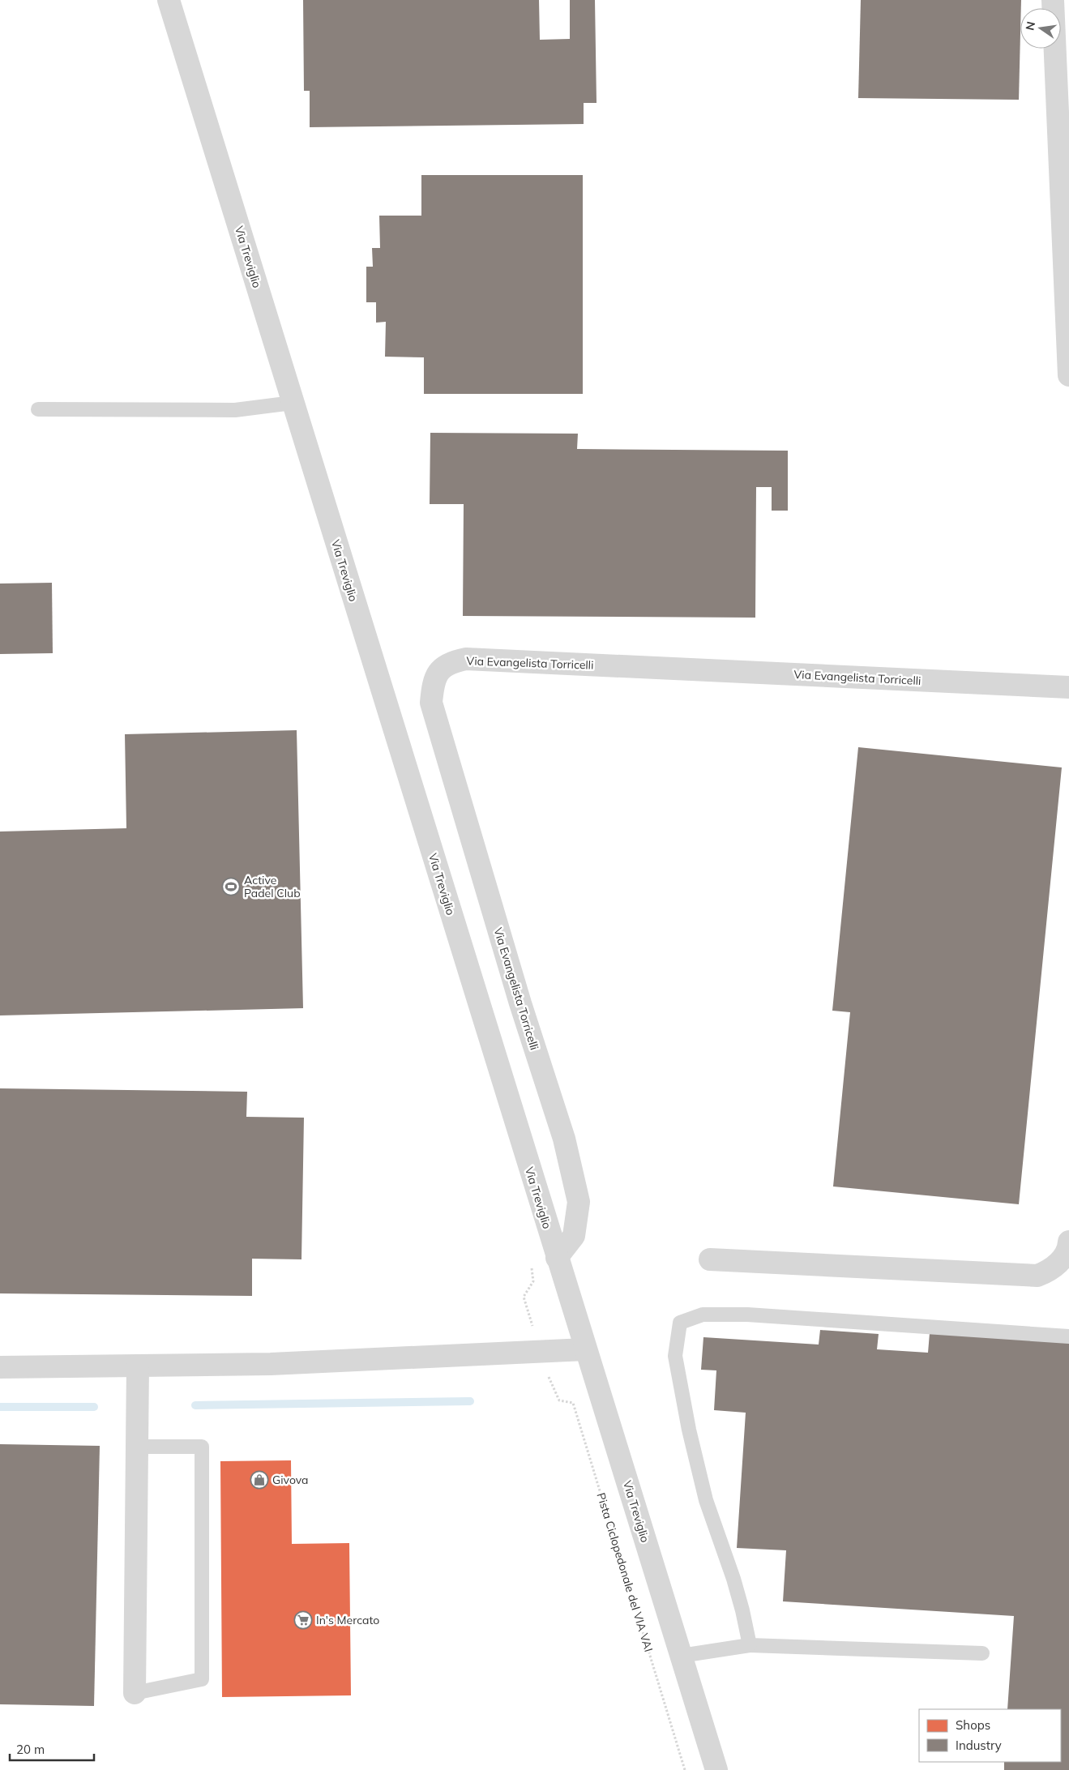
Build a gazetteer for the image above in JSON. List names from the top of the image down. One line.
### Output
{"streets":{"street":["Via Treviglio","Via Evangelista Torricelli"],"path":["Pista Ciclopedonale del VIA VAI"]},"crossings":[["Via Treviglio","Via Evangelista Torricelli"]],"places":{"sports":["Active Padel Club"],"shop":["Givova"],"supermarket":["In's Mercato"]},"legend":["Shops","Industry"],"scale_bar":"20 m","north":"left"}
